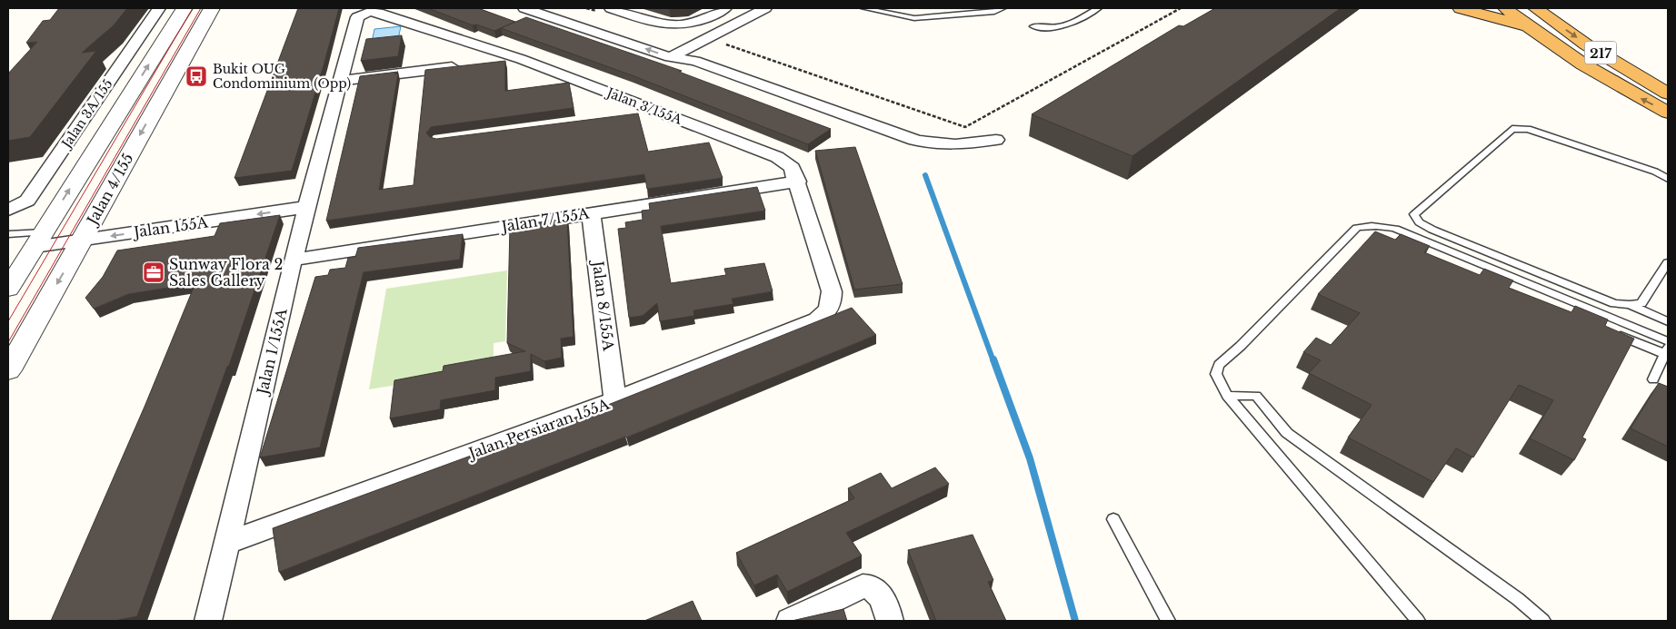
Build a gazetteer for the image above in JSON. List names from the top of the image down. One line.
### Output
{"streets":{"highway":["217"],"street":["Jalan 3/155A","Jalan 3A/155","Jalan 4/155","Jalan 7/155A","Jalan 155A","Jalan 8/155A","Jalan 1/155A","Jalan Persiaran 155A"]},"crossings":[["Jalan 3/155A","Jalan 7/155A"],["Jalan 3/155A","Jalan 1/155A"],["Jalan 3/155A","Jalan Persiaran 155A"],["Jalan 4/155","Jalan 155A"],["Jalan 7/155A","Jalan 8/155A"],["Jalan 7/155A","Jalan 1/155A"],["Jalan 155A","Jalan 1/155A"],["Jalan 8/155A","Jalan Persiaran 155A"],["Jalan 1/155A","Jalan Persiaran 155A"]],"places":{"bus stop":["Bukit OUG Condominium (Opp)"],"office":["Sunway Flora 2 Sales Gallery"]}}
